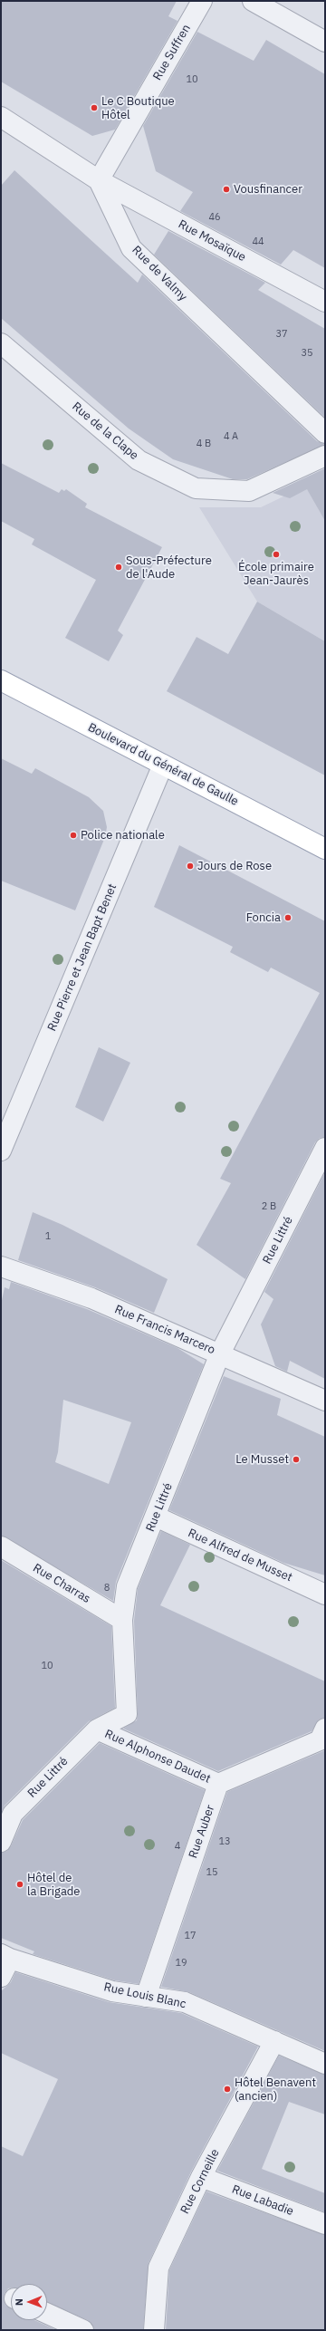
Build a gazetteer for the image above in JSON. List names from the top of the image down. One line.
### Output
{"streets":{"main road":["Boulevard du Général de Gaulle"],"street":["Rue Suffren","Rue Mosaïque","Rue de Valmy","Rue de la Clape","Rue Pierre et Jean Bapt Benet","Rue Littré","Rue Francis Marcero","Rue Alfred de Musset","Rue Charras","Rue Alphonse Daudet","Rue Auber","Rue Louis Blanc","Rue Corneille","Rue Labadie"]},"crossings":[["Rue Suffren","Rue Mosaïque"],["Rue Suffren","Rue de Valmy"],["Rue Mosaïque","Rue de Valmy"],["Boulevard du Général de Gaulle","Rue Pierre et Jean Bapt Benet"],["Rue Littré","Rue Francis Marcero"],["Rue Littré","Rue Alfred de Musset"],["Rue Littré","Rue Charras"],["Rue Littré","Rue Alphonse Daudet"],["Rue Alphonse Daudet","Rue Auber"],["Rue Auber","Rue Louis Blanc"],["Rue Louis Blanc","Rue Corneille"],["Rue Corneille","Rue Labadie"]],"places":["Le C Boutique Hôtel","Vousfinancer","École primaire Jean-Jaurès","Sous-Préfecture de l'Aude","Police nationale","Jours de Rose","Foncia","Le Musset","Hôtel de la Brigade","Hôtel Benavent (ancien)"],"house_numbers":["10","46","44","37","35","4 A","4 B","2 B","1","8","10","13","4","15","17","19"],"north":"left"}
